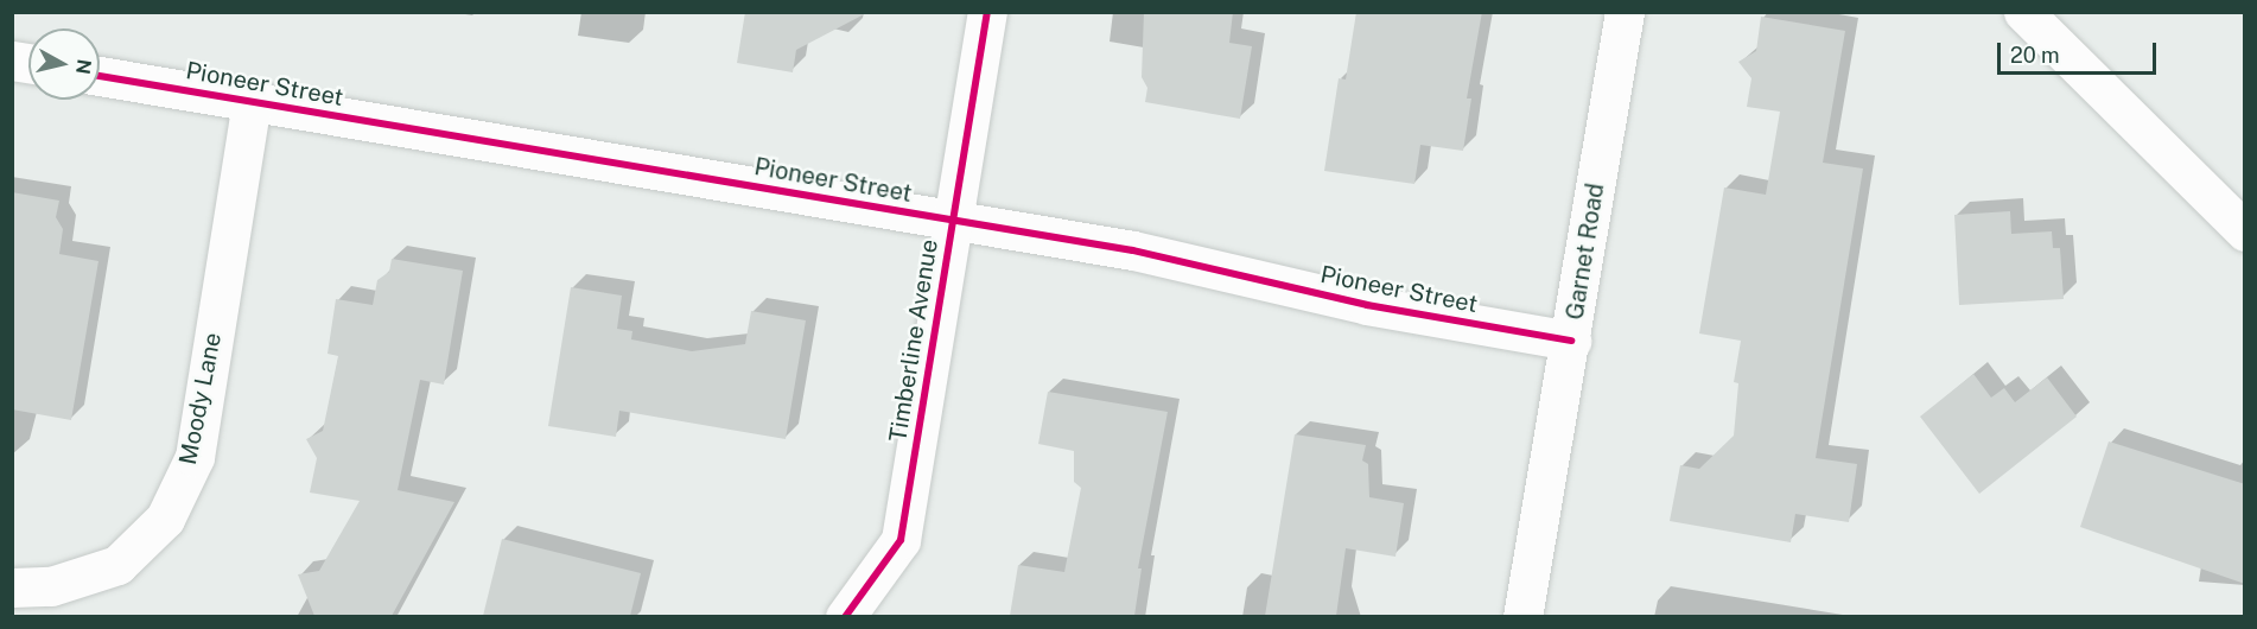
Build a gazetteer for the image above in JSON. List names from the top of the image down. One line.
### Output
{"streets":{"street":["Pioneer Street","Garnet Road","Timberline Avenue","Moody Lane"]},"crossings":[["Pioneer Street","Garnet Road"],["Pioneer Street","Timberline Avenue"],["Pioneer Street","Moody Lane"]],"scale_bar":"20 m","north":"right"}
